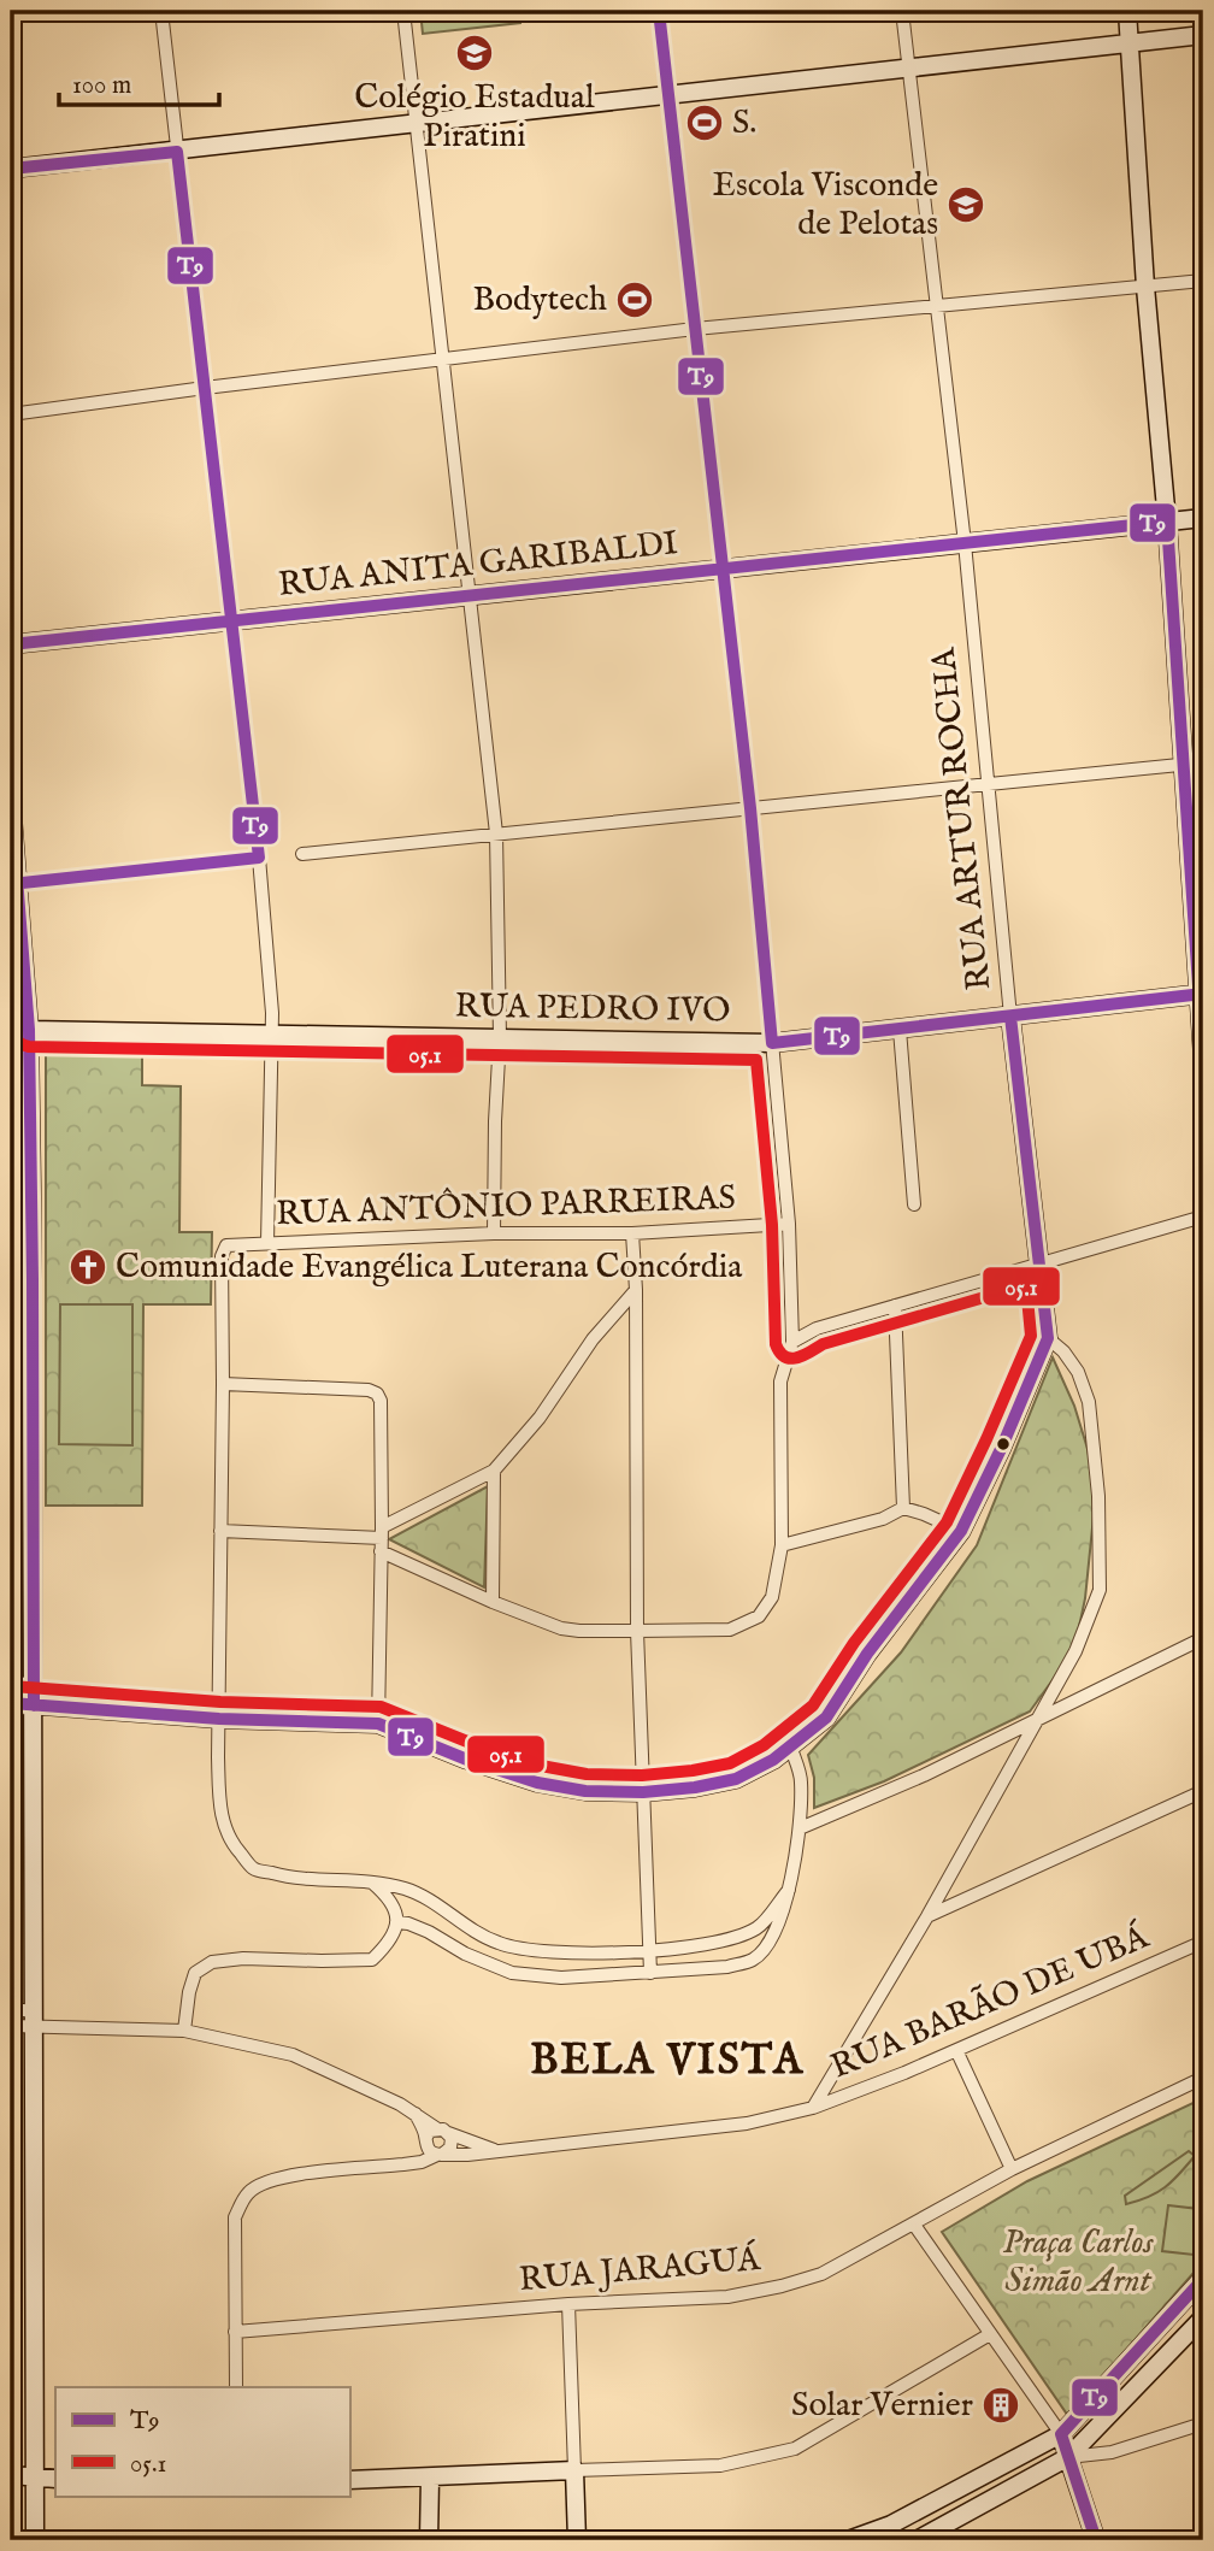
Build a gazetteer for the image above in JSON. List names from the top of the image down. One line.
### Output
{"streets":{"street":["RUA ANITA GARIBALDI","RUA ARTUR ROCHA","RUA PEDRO IVO","RUA ANTÔNIO PARREIRAS","RUA BARÃO DE UBÁ","RUA JARAGUÁ"]},"crossings":[["RUA ANITA GARIBALDI","RUA ARTUR ROCHA"],["RUA ARTUR ROCHA","RUA PEDRO IVO"],["RUA BARÃO DE UBÁ","RUA JARAGUÁ"]],"districts":["BELA VISTA"],"parks":["Praça Carlos Simão Arnt"],"places":{"school or university":["Colégio Estadual Piratini","Escola Visconde de Pelotas"],"sports":["S.","Bodytech"],"church":["Comunidade Evangélica Luterana Concórdia"],"building":["Solar Vernier"]},"lines":["transit line T9","transit line 05.1"],"legend":["T9","05.1"],"scale_bar":"100 m"}
